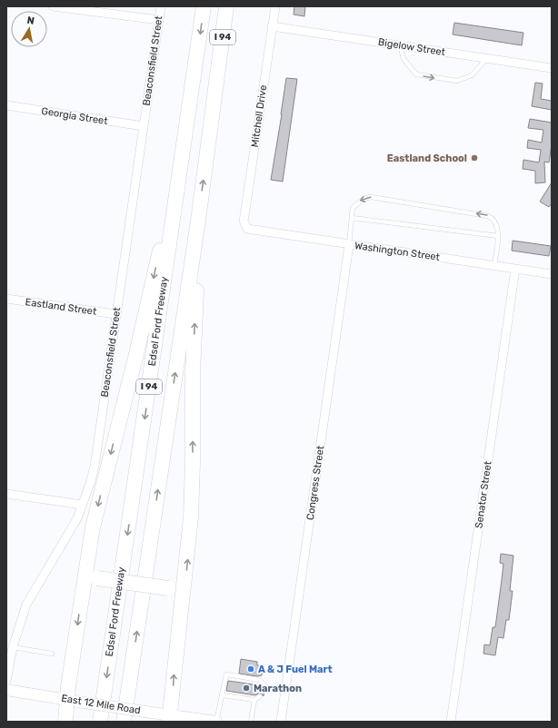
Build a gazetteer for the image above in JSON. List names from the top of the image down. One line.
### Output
{"streets":{"highway":["I 94","Edsel Ford Freeway"],"main road":["East 12 Mile Road"],"street":["Bigelow Street","Beaconsfield Street","Georgia Street","Mitchell Drive","Washington Street","Eastland Street","Congress Street","Senator Street"]},"crossings":[["Bigelow Street","Mitchell Drive"],["Beaconsfield Street","Georgia Street"],["Beaconsfield Street","Eastland Street"],["Mitchell Drive","Washington Street"],["Washington Street","Congress Street"],["Washington Street","Senator Street"]],"places":["Eastland School","A & J Fuel Mart","Marathon"],"north":"top"}
